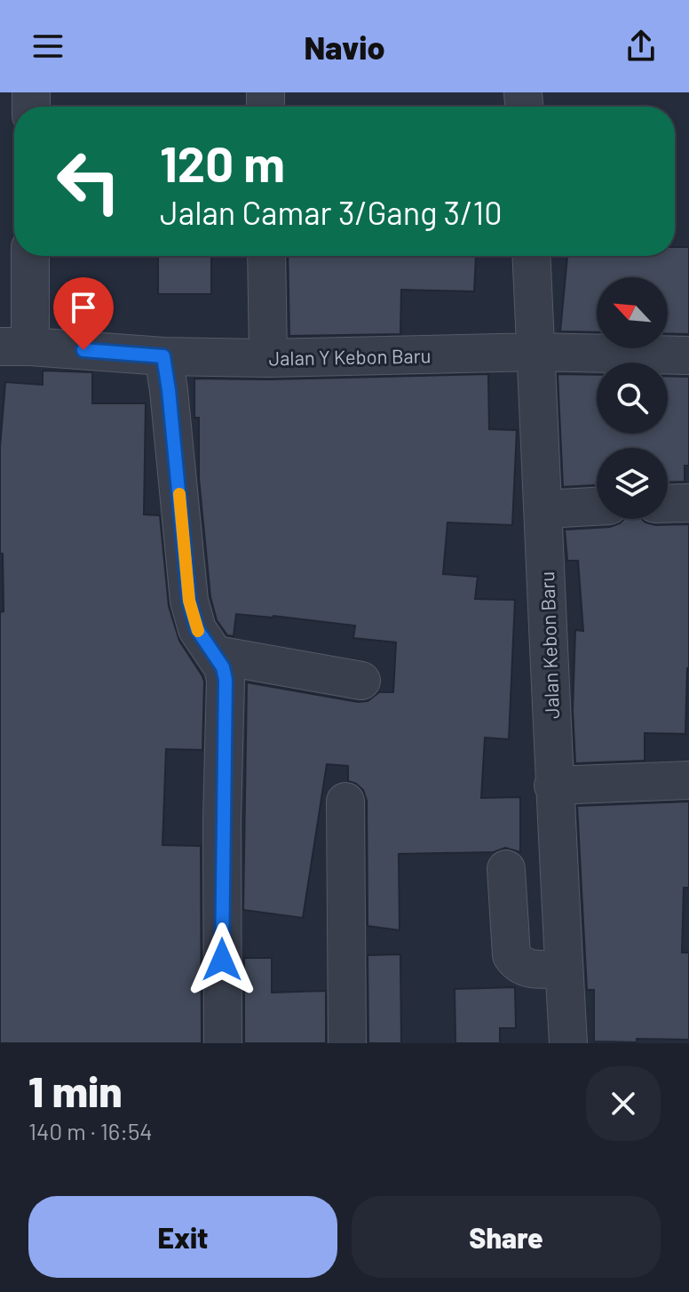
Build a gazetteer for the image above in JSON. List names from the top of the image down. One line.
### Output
{"streets":{"street":["Jalan Y Kebon Baru","Jalan Kebon Baru"]},"crossings":[["Jalan Y Kebon Baru","Jalan Kebon Baru"]],"north":"top left","page":{"header":"Navio","turn":["120 m","Jalan Camar 3/Gang 3/10"],"heading":["1 min","140 m · 16:54"],"buttons":["Exit","Share"]}}
